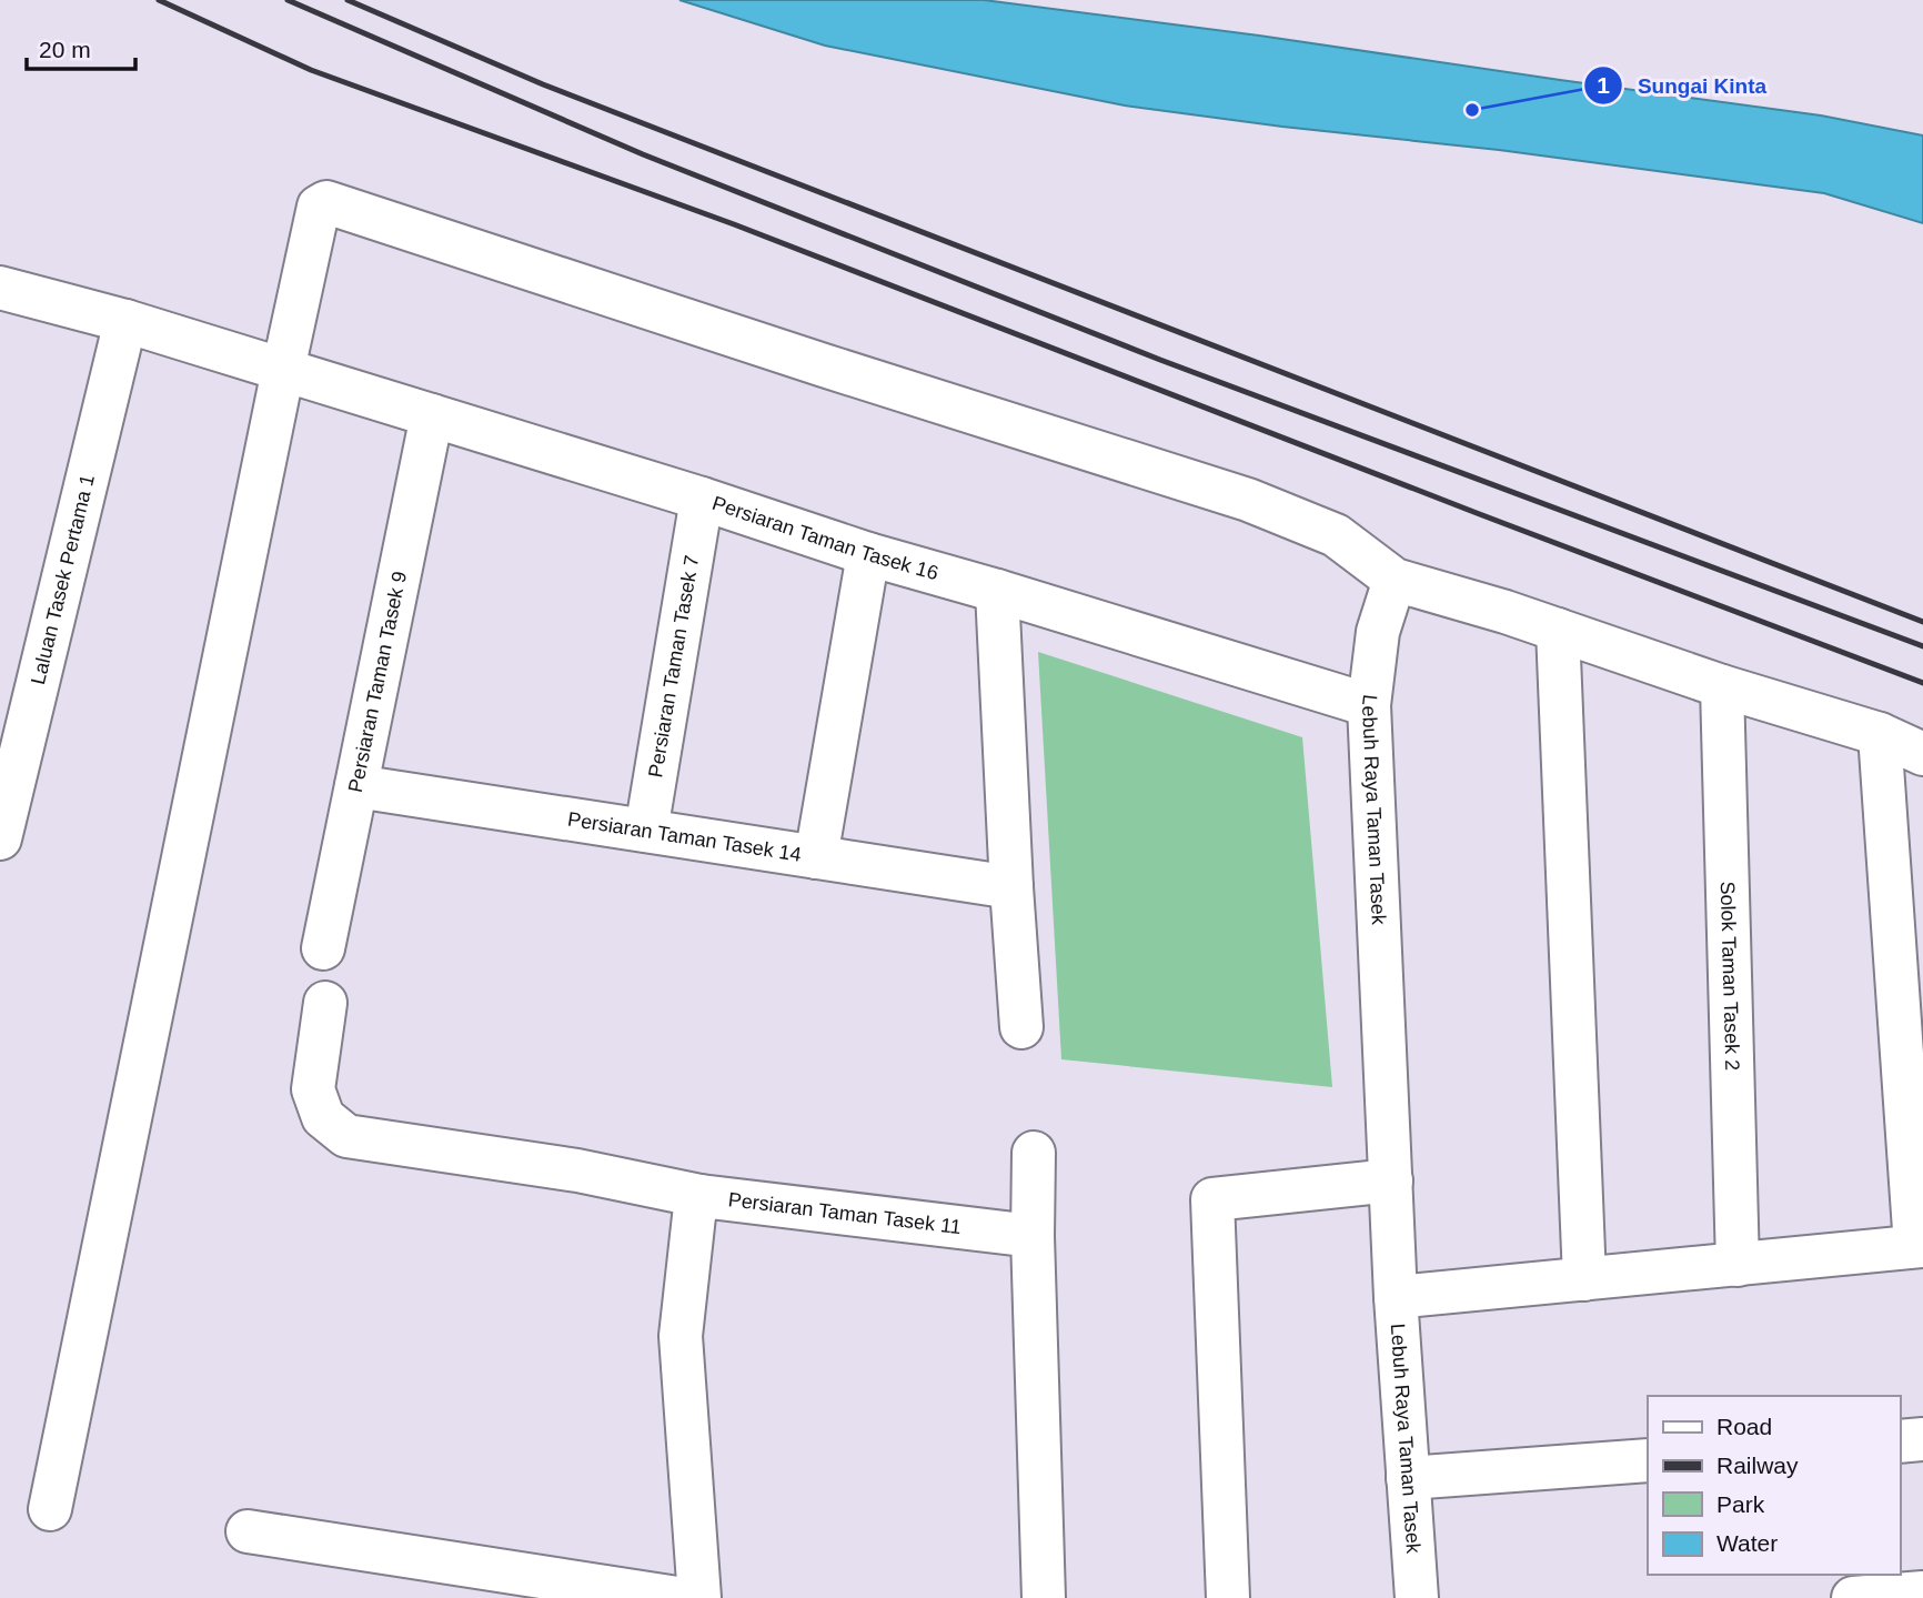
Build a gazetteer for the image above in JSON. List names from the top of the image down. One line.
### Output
{"streets":{"street":["Persiaran Taman Tasek 16","Laluan Tasek Pertama 1","Persiaran Taman Tasek 7","Persiaran Taman Tasek 9","Lebuh Raya Taman Tasek","Persiaran Taman Tasek 14","Solok Taman Tasek 2","Persiaran Taman Tasek 11"]},"crossings":[["Persiaran Taman Tasek 16","Laluan Tasek Pertama 1"],["Persiaran Taman Tasek 16","Persiaran Taman Tasek 7"],["Persiaran Taman Tasek 16","Persiaran Taman Tasek 9"],["Persiaran Taman Tasek 16","Lebuh Raya Taman Tasek"],["Persiaran Taman Tasek 7","Persiaran Taman Tasek 14"],["Persiaran Taman Tasek 9","Persiaran Taman Tasek 14"]],"places":["Sungai Kinta"],"legend":["Road","Railway","Park","Water"],"scale_bar":"20 m"}
